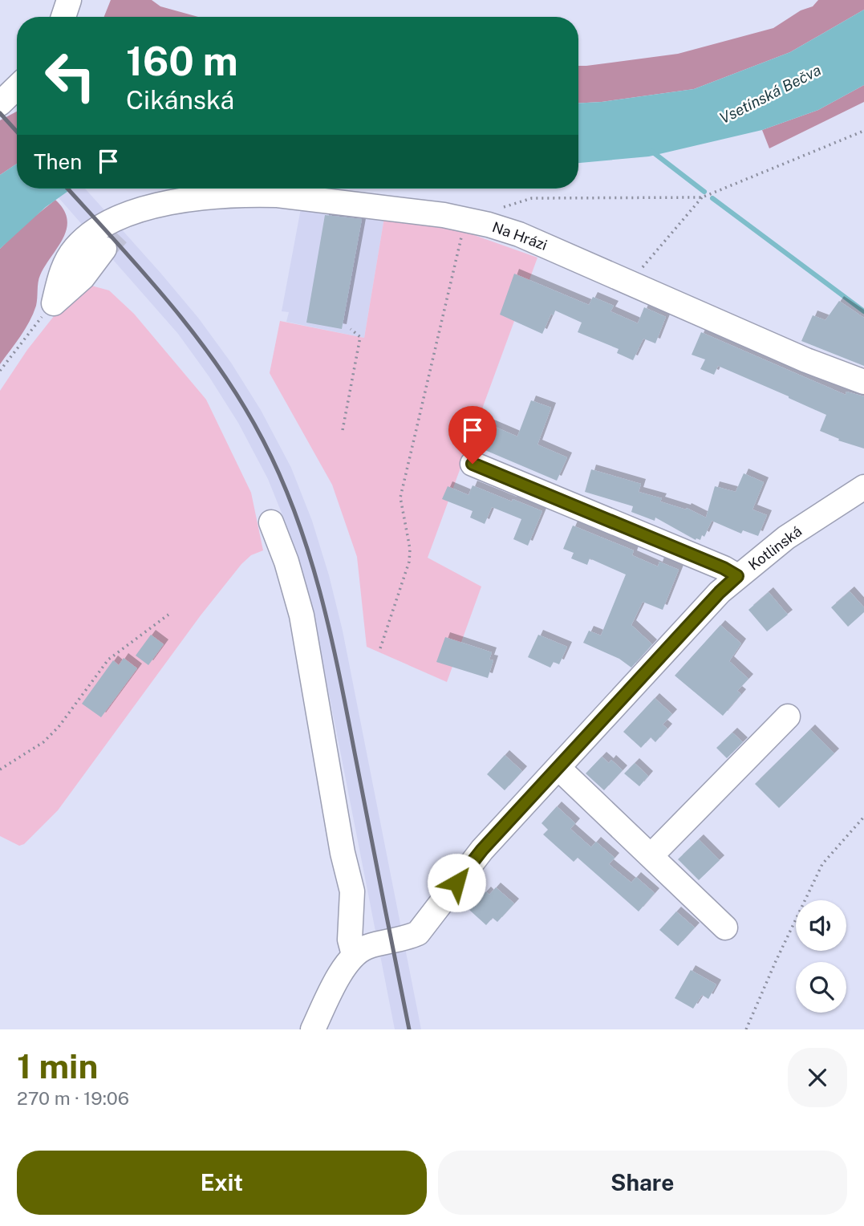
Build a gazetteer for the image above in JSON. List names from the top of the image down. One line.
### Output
{"streets":{"street":["Na Hrázi","Kotlinská"]},"water":["Vsetínská Bečva"],"page":{"turn":["160 m","Cikánská"],"then":"Then","heading":["1 min","270 m · 19:06"],"buttons":["Exit","Share"]}}
